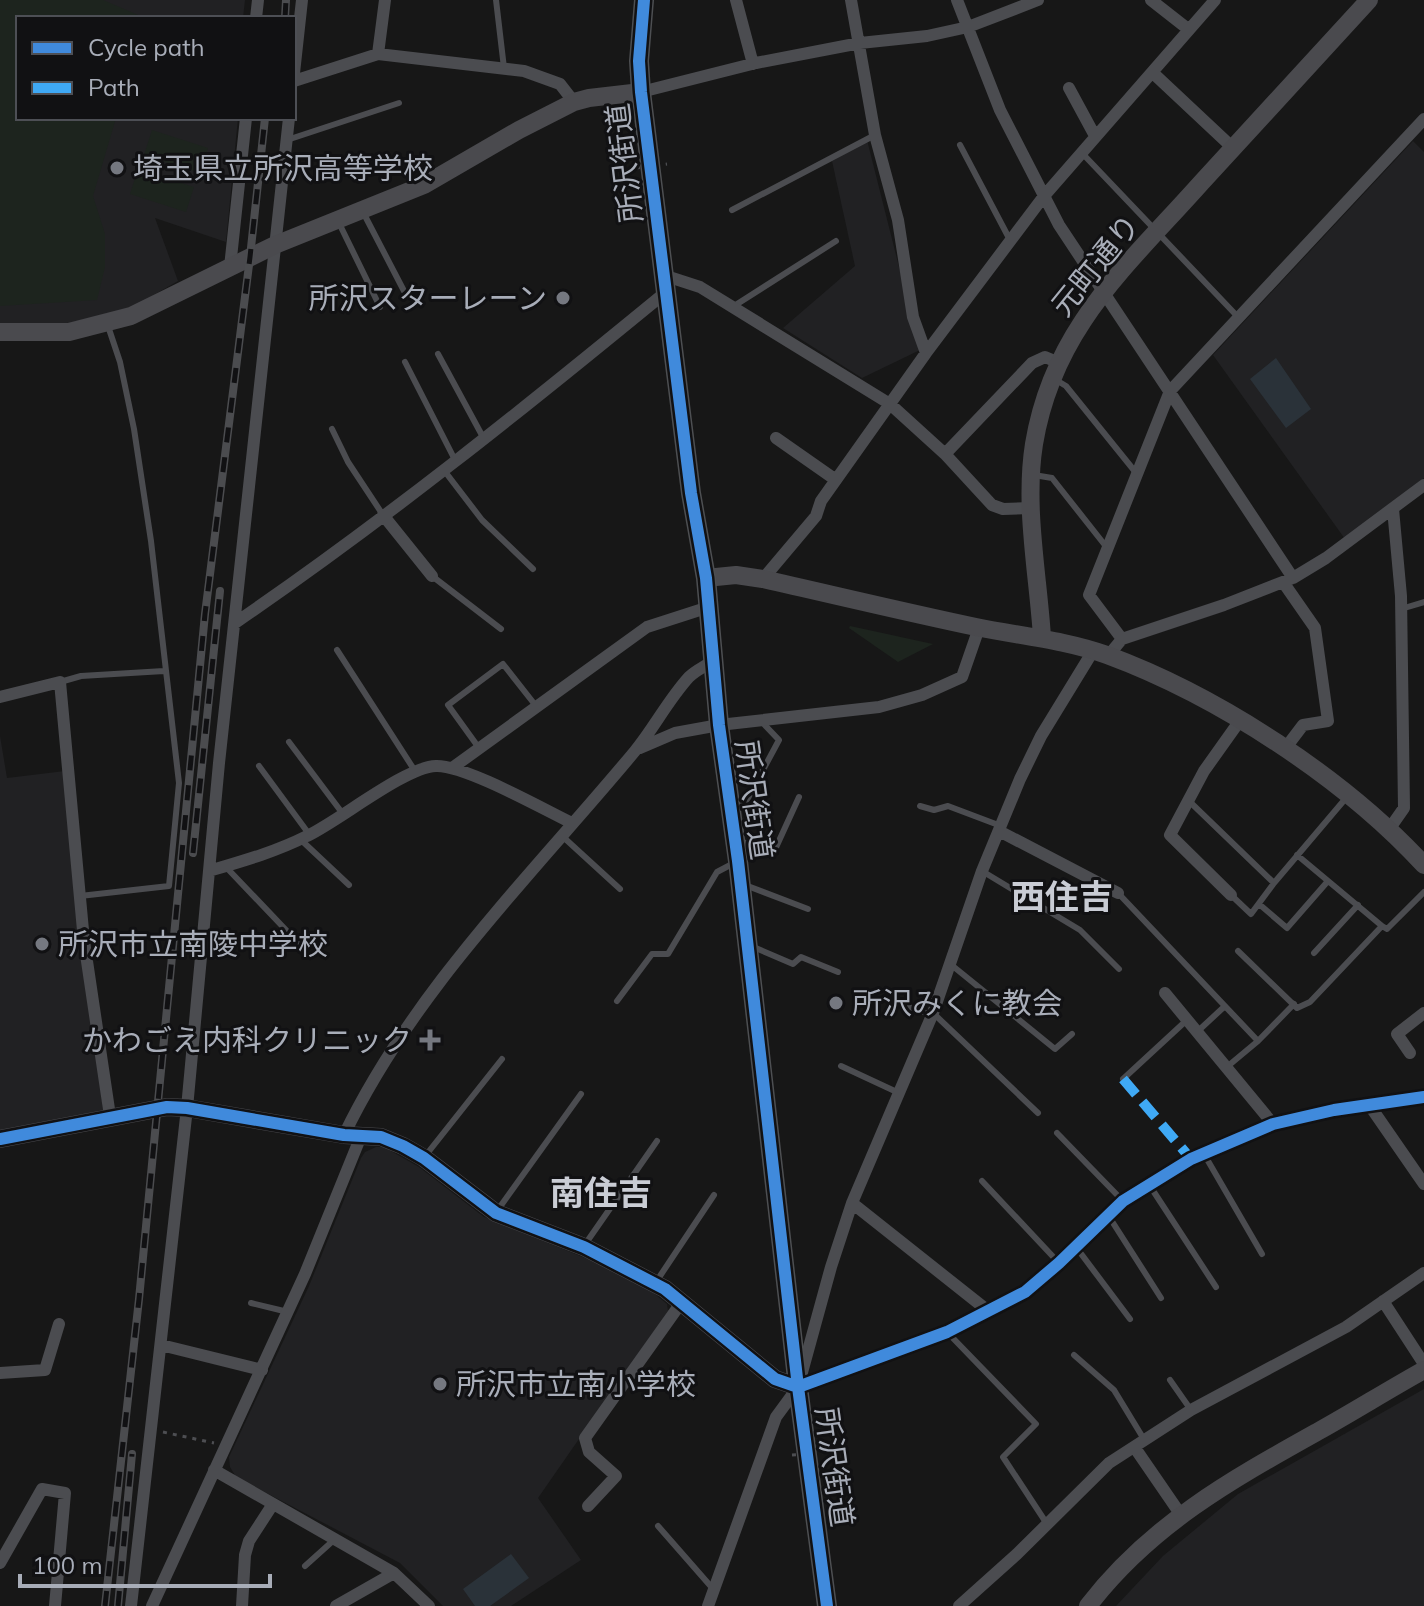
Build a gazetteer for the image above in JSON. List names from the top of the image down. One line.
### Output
{"streets":{"main road":["所沢街道"],"street":["元町通り"]},"districts":["西住吉","南住吉"],"places":{"other":["埼玉県立所沢高等学校","所沢スターレーン","所沢市立南陵中学校","所沢みくに教会","所沢市立南小学校"],"health":["かわごえ内科クリニック"]},"legend":["Cycle path","Path"],"scale_bar":"100 m"}
